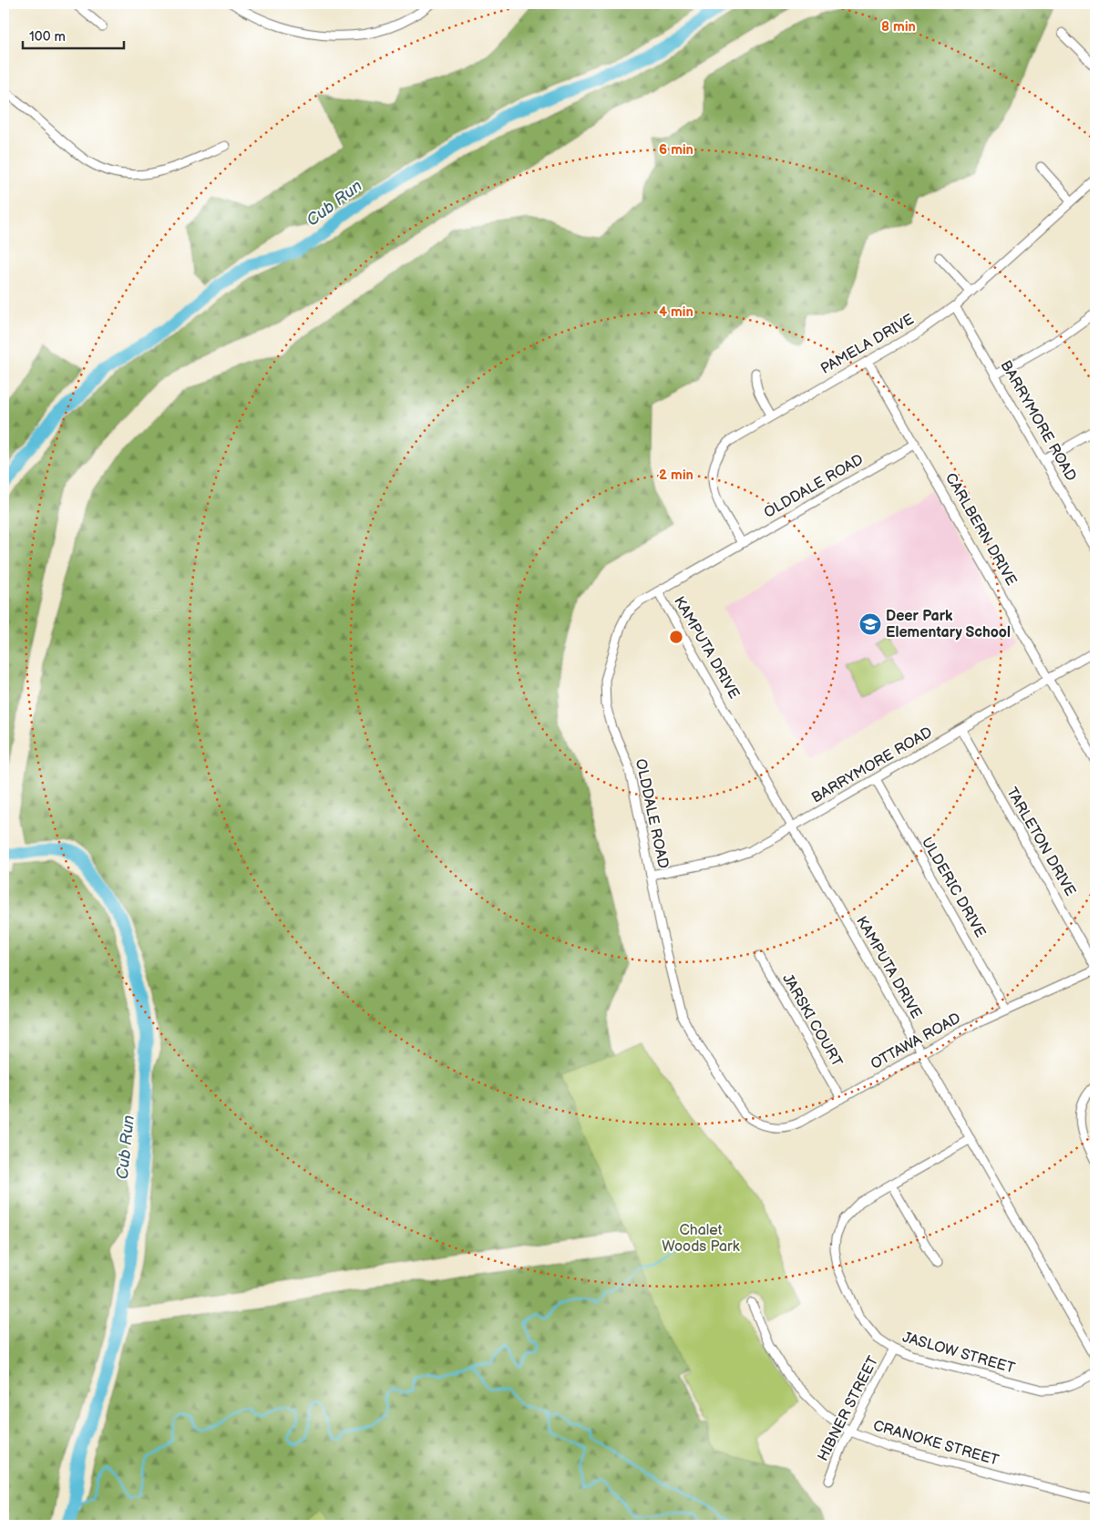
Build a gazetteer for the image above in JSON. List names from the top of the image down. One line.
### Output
{"streets":{"street":["PAMELA DRIVE","BARRYMORE ROAD","OLDDALE ROAD","CARLBERN DRIVE","KAMPUTA DRIVE","TARLETON DRIVE","ULDERIC DRIVE","JARSKI COURT","OTTAWA ROAD","JASLOW STREET","HIBNER STREET","CRANOKE STREET"]},"crossings":[["PAMELA DRIVE","BARRYMORE ROAD"],["PAMELA DRIVE","OLDDALE ROAD"],["PAMELA DRIVE","CARLBERN DRIVE"],["BARRYMORE ROAD","OLDDALE ROAD"],["BARRYMORE ROAD","CARLBERN DRIVE"],["BARRYMORE ROAD","KAMPUTA DRIVE"],["BARRYMORE ROAD","TARLETON DRIVE"],["BARRYMORE ROAD","ULDERIC DRIVE"],["OLDDALE ROAD","CARLBERN DRIVE"],["OLDDALE ROAD","KAMPUTA DRIVE"],["OLDDALE ROAD","OTTAWA ROAD"],["KAMPUTA DRIVE","OTTAWA ROAD"],["KAMPUTA DRIVE","JASLOW STREET"],["TARLETON DRIVE","OTTAWA ROAD"],["ULDERIC DRIVE","OTTAWA ROAD"],["JARSKI COURT","OTTAWA ROAD"],["JASLOW STREET","HIBNER STREET"],["HIBNER STREET","CRANOKE STREET"]],"water":["Cub Run"],"parks":["Chalet Woods Park"],"places":{"school or university":["Deer Park Elementary School"]},"scale_bar":"100 m","rings":["8 min","6 min","4 min","2 min"]}
